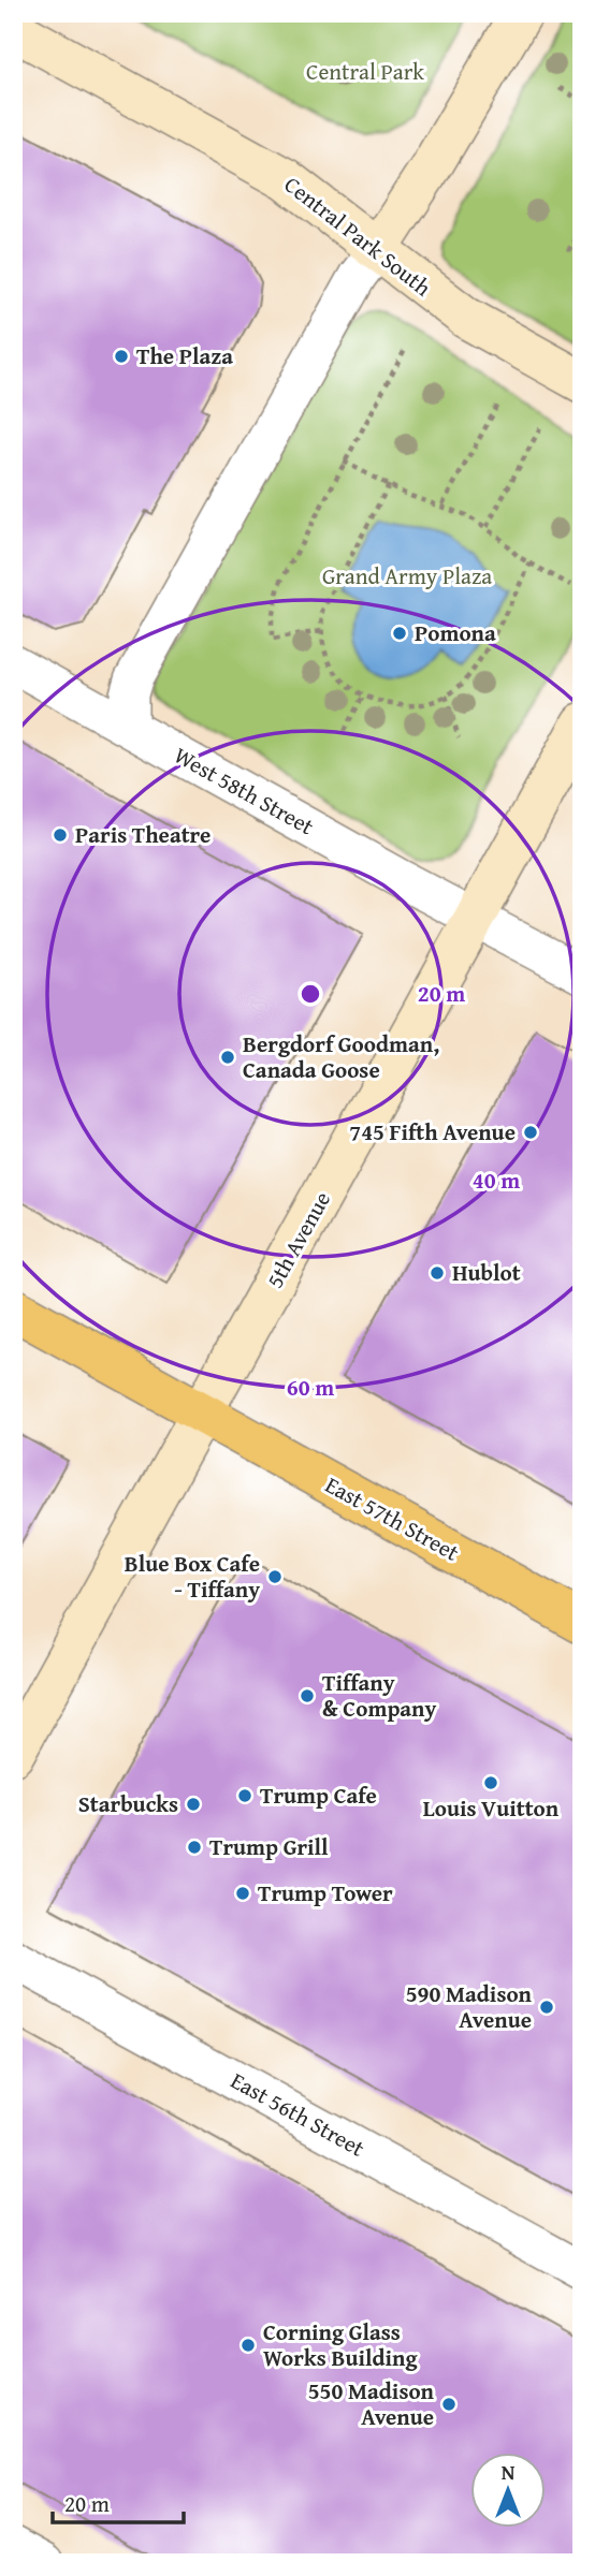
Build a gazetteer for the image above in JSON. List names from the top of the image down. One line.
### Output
{"streets":{"main road":["Central Park South","5th Avenue","East 57th Street"],"street":["West 58th Street","East 56th Street"]},"crossings":[["West 58th Street","5th Avenue"],["5th Avenue","East 57th Street"]],"parks":["Central Park","Grand Army Plaza"],"places":["The Plaza","Pomona","Paris Theatre","Bergdorf Goodman, Canada Goose","745 Fifth Avenue","Hublot","Blue Box Cafe - Tiffany","Tiffany & Company","Louis Vuitton","Trump Cafe","Starbucks","Trump Grill","Trump Tower","590 Madison Avenue","Corning Glass Works Building","550 Madison Avenue"],"scale_bar":"20 m","north":"top","rings":["20 m","40 m","60 m"]}
